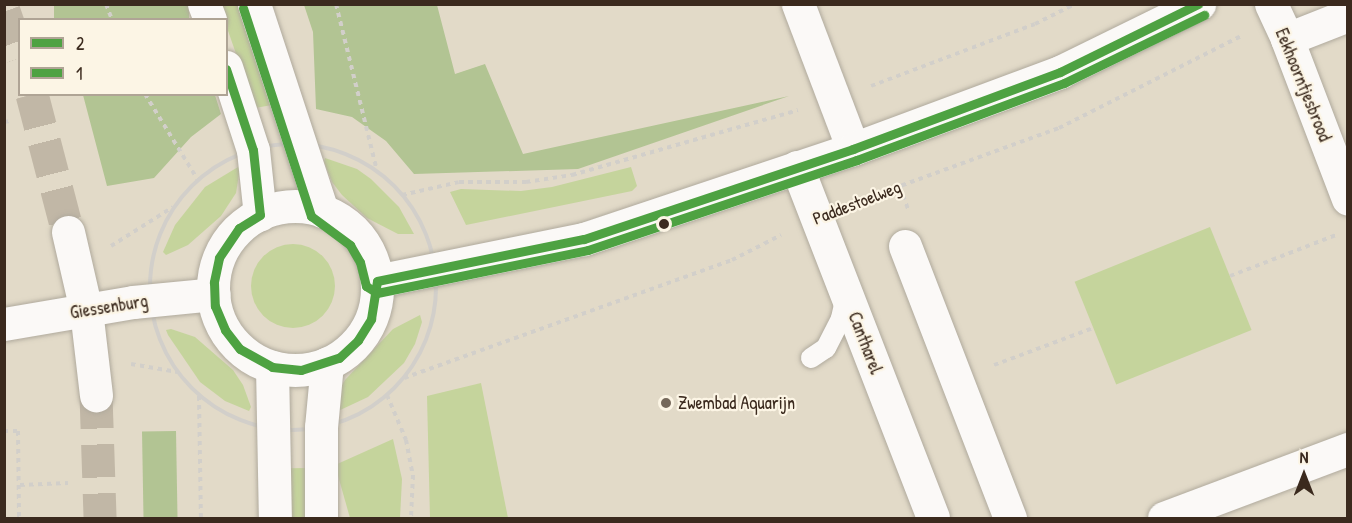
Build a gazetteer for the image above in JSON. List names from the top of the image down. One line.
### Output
{"streets":{"street":["Eekhoorntjesbrood","Giessenburg","Cantharel"],"path":["Paddestoelweg"]},"crossings":[["Eekhoorntjesbrood","Paddestoelweg"],["Paddestoelweg","Cantharel"]],"places":["Zwembad Aquarijn"],"lines":["transit line 2","transit line 1"],"legend":["2","1"],"north":"top"}
